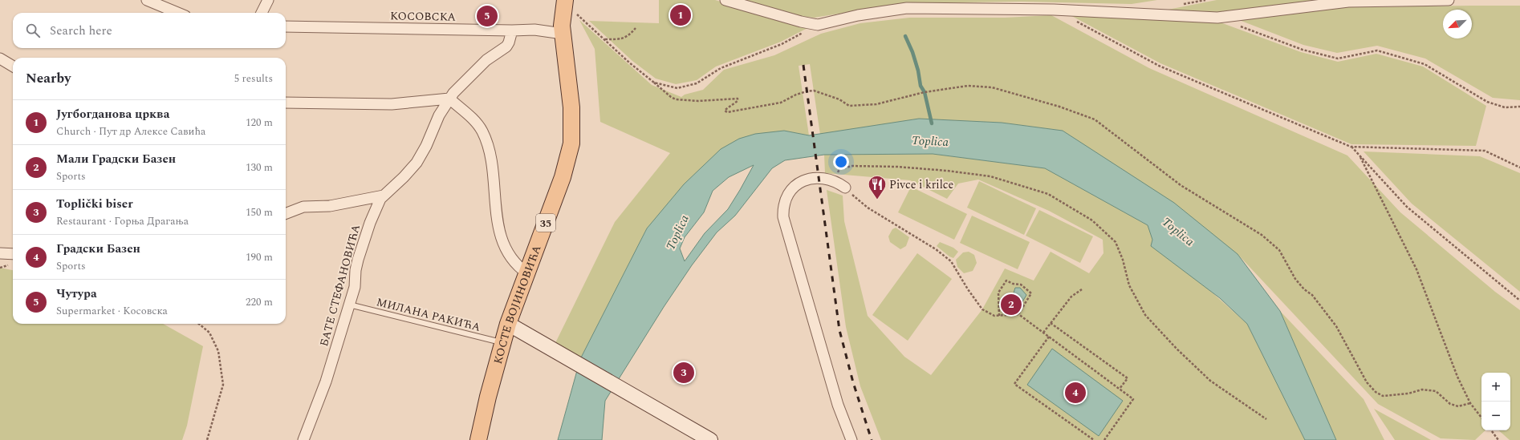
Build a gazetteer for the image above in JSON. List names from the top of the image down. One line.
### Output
{"streets":{"main road":["35","КОСТЕ ВОЈИНОВИЋА"],"street":["КОСОВСКА","БАТЕ СТЕФАНОВИЋА"],"lane":["МИЛАНА РАКИЋА"]},"crossings":[["КОСОВСКА","БАТЕ СТЕФАНОВИЋА"],["КОСОВСКА","КОСТЕ ВОЈИНОВИЋА"],["БАТЕ СТЕФАНОВИЋА","МИЛАНА РАКИЋА"],["КОСТЕ ВОЈИНОВИЋА","МИЛАНА РАКИЋА"]],"water":["Toplica"],"places":{"restaurant":["Pivce i krilce"]},"north":"bottom left","page":{"pins":["1","5","2","3","4"],"search":"Search here","heading":["Nearby","5 results"],"list":[{"mark":"1","name":"Југбогданова црква","note":"Church · Пут др Алексе Савића","value":"120 m"},{"mark":"2","name":"Мали Градски Базен","note":"Sports","value":"130 m"},{"mark":"3","name":"Toplički biser","note":"Restaurant · Горња Драгања","value":"150 m"},{"mark":"4","name":"Градски Базен","note":"Sports","value":"190 m"},{"mark":"5","name":"Чутура","note":"Supermarket · Косовска","value":"220 m"}],"map_buttons":["+","−"]}}
